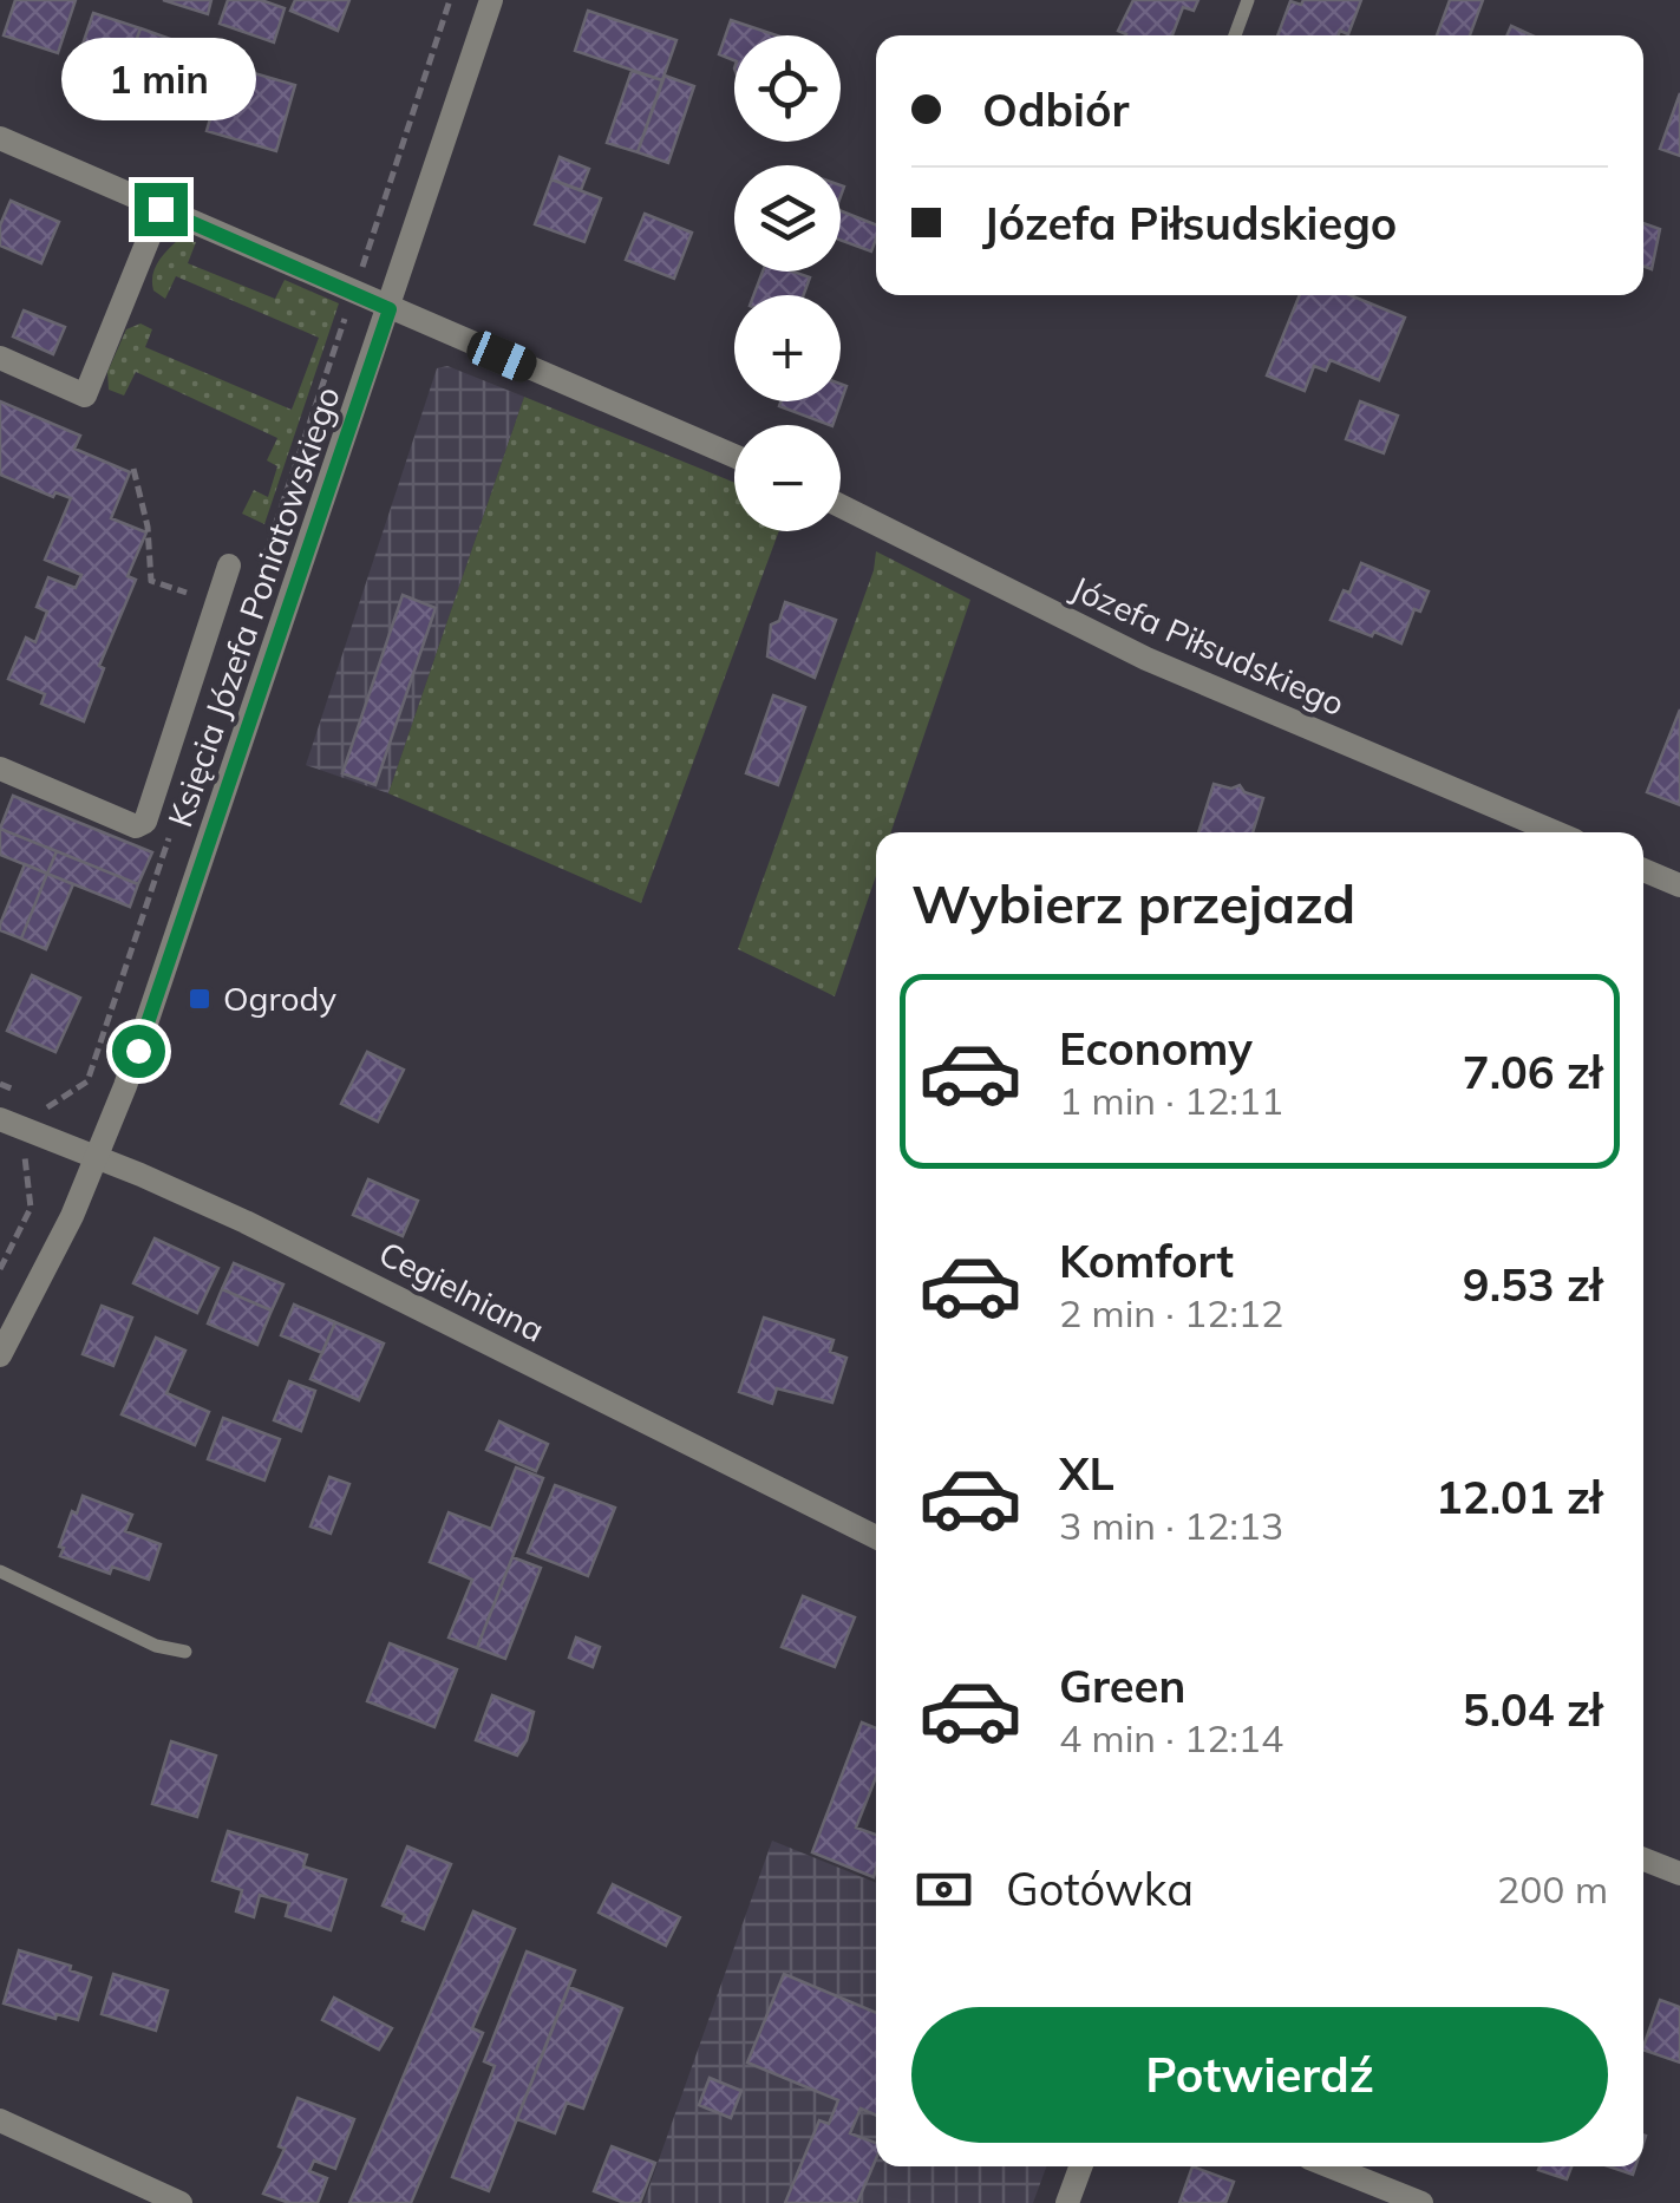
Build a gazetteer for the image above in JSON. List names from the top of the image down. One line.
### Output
{"streets":{"street":["Księcia Józefa Poniatowskiego","Józefa Piłsudskiego","Cegielniana"]},"crossings":[["Księcia Józefa Poniatowskiego","Cegielniana"]],"places":{"transit":["Ogrody"]},"page":{"map_buttons":["+","−"],"banner":["Odbiór","Józefa Piłsudskiego"],"bubble":"1 min","heading":"Wybierz przejazd","list":[{"name":"Economy","note":"1 min · 12:11","value":"7.06 zł"},{"name":"Komfort","note":"2 min · 12:12","value":"9.53 zł"},{"name":"XL","note":"3 min · 12:13","value":"12.01 zł"},{"name":"Green","note":"4 min · 12:14","value":"5.04 zł"}],"pay":["Gotówka","200 m"],"buttons":"Potwierdź"}}
